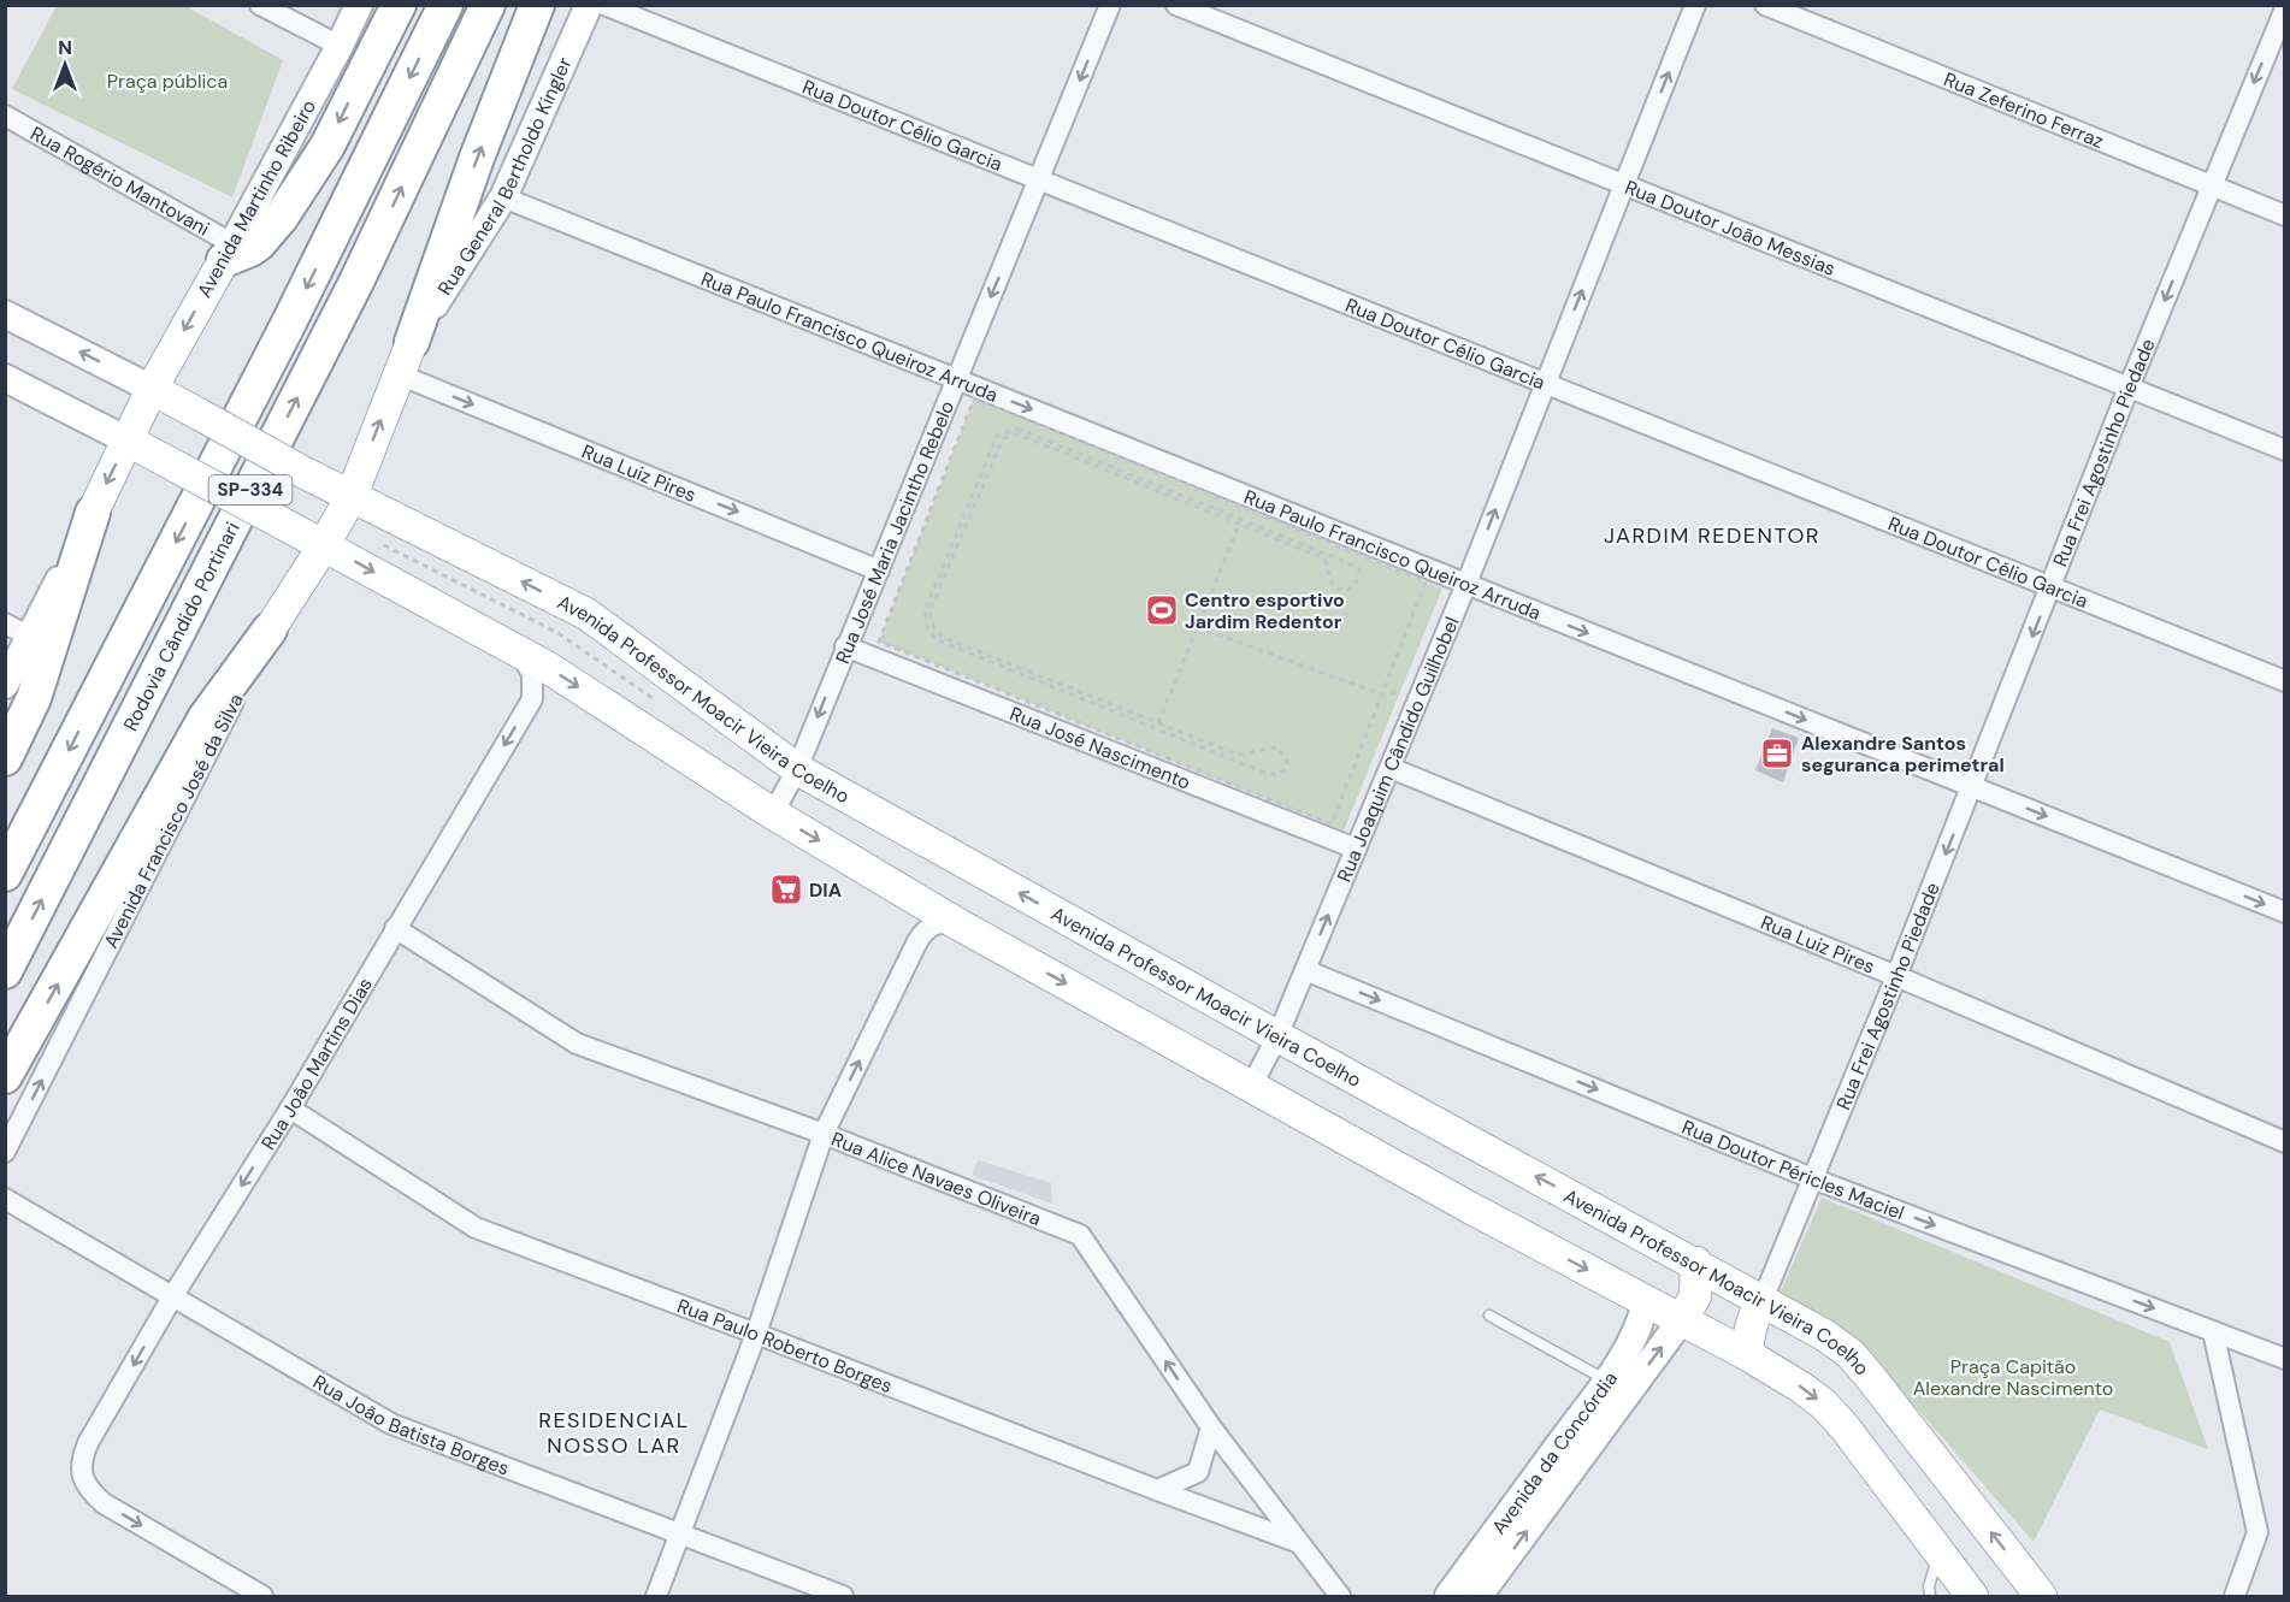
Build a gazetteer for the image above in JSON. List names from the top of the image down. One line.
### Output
{"streets":{"highway":["SP-334","Rodovia Cândido Portinari"],"main road":["Avenida Martinho Ribeiro","Avenida Professor Moacir Vieira Coelho","Avenida Francisco José da Silva"],"street":["Rua Zeferino Ferraz","Rua Doutor Célio Garcia","Rua General Bertholdo Kingler","Rua Rogério Mantovani","Rua Doutor João Messias","Rua Paulo Francisco Queiroz Arruda","Rua Frei Agostinho Piedade","Rua Luiz Pires","Rua José Maria Jacintho Rebelo","Rua José Nascimento","Rua Joaquim Cândido Guilhobel","Rua João Martins Dias","Rua Doutor Péricles Maciel","Rua Alice Navaes Oliveira","Rua Paulo Roberto Borges","Rua João Batista Borges","Avenida da Concórdia"]},"crossings":[["Rua Zeferino Ferraz","Rua Frei Agostinho Piedade"],["Rua Doutor Célio Garcia","Rua Frei Agostinho Piedade"],["Rua Doutor Célio Garcia","Rua José Maria Jacintho Rebelo"],["Rua Doutor Célio Garcia","Rua Joaquim Cândido Guilhobel"],["Rua General Bertholdo Kingler","Rua Paulo Francisco Queiroz Arruda"],["Rua General Bertholdo Kingler","Avenida Francisco José da Silva"],["Rua Rogério Mantovani","Avenida Martinho Ribeiro"],["Avenida Martinho Ribeiro","Avenida Professor Moacir Vieira Coelho"],["Rua Doutor João Messias","Rua Frei Agostinho Piedade"],["Rua Doutor João Messias","Rua Joaquim Cândido Guilhobel"],["Rua Paulo Francisco Queiroz Arruda","Rua Frei Agostinho Piedade"],["Rua Paulo Francisco Queiroz Arruda","Rua José Maria Jacintho Rebelo"],["Rua Paulo Francisco Queiroz Arruda","Rua Joaquim Cândido Guilhobel"],["Rua Frei Agostinho Piedade","Rua Luiz Pires"],["Rua Frei Agostinho Piedade","Avenida Professor Moacir Vieira Coelho"],["Rua Frei Agostinho Piedade","Rua Doutor Péricles Maciel"],["Rua Luiz Pires","Rua José Maria Jacintho Rebelo"],["Rua Luiz Pires","Rua Joaquim Cândido Guilhobel"],["Rua Luiz Pires","Avenida Francisco José da Silva"],["Rua José Maria Jacintho Rebelo","Avenida Professor Moacir Vieira Coelho"],["Rua José Maria Jacintho Rebelo","Rua José Nascimento"],["Avenida Professor Moacir Vieira Coelho","Rua Joaquim Cândido Guilhobel"],["Avenida Professor Moacir Vieira Coelho","Avenida Francisco José da Silva"],["Rua José Nascimento","Rua Joaquim Cândido Guilhobel"],["Rua Joaquim Cândido Guilhobel","Rua Doutor Péricles Maciel"],["Rua João Martins Dias","Rua Alice Navaes Oliveira"],["Rua João Martins Dias","Rua Paulo Roberto Borges"],["Rua João Martins Dias","Rua João Batista Borges"],["Rua Alice Navaes Oliveira","Rua Paulo Roberto Borges"]],"one_way":["Avenida Martinho Ribeiro","Rua Paulo Francisco Queiroz Arruda","Rua Frei Agostinho Piedade","Rua José Maria Jacintho Rebelo","Rua Joaquim Cândido Guilhobel","Avenida Francisco José da Silva","Rua João Martins Dias","Rua Doutor Péricles Maciel","Rua Alice Navaes Oliveira"],"districts":["JARDIM REDENTOR","RESIDENCIAL NOSSO LAR"],"parks":["Praça pública","Praça Capitão Alexandre Nascimento"],"places":{"sports":["Centro esportivo Jardim Redentor"],"office":["Alexandre Santos seguranca perimetral"],"supermarket":["DIA"]},"north":"top"}
